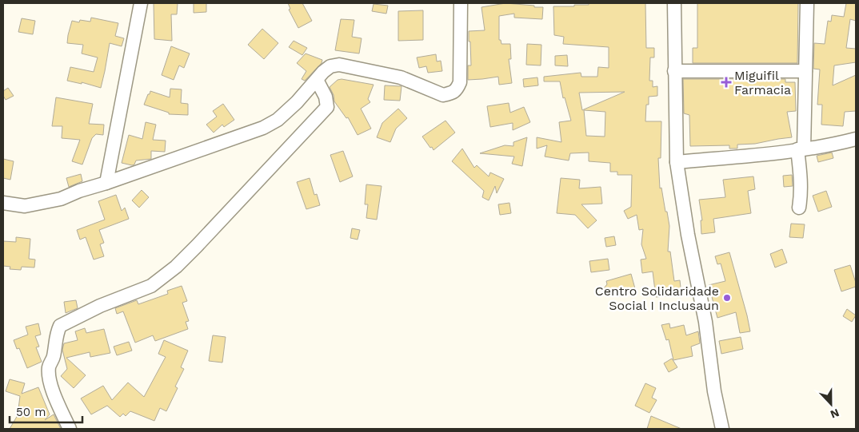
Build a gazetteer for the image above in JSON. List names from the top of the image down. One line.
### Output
{"places":{"health":["Miguifil Farmacia"],"other":["Centro Solidaridade Social I Inclusaun"]},"scale_bar":"50 m","north":"bottom"}
